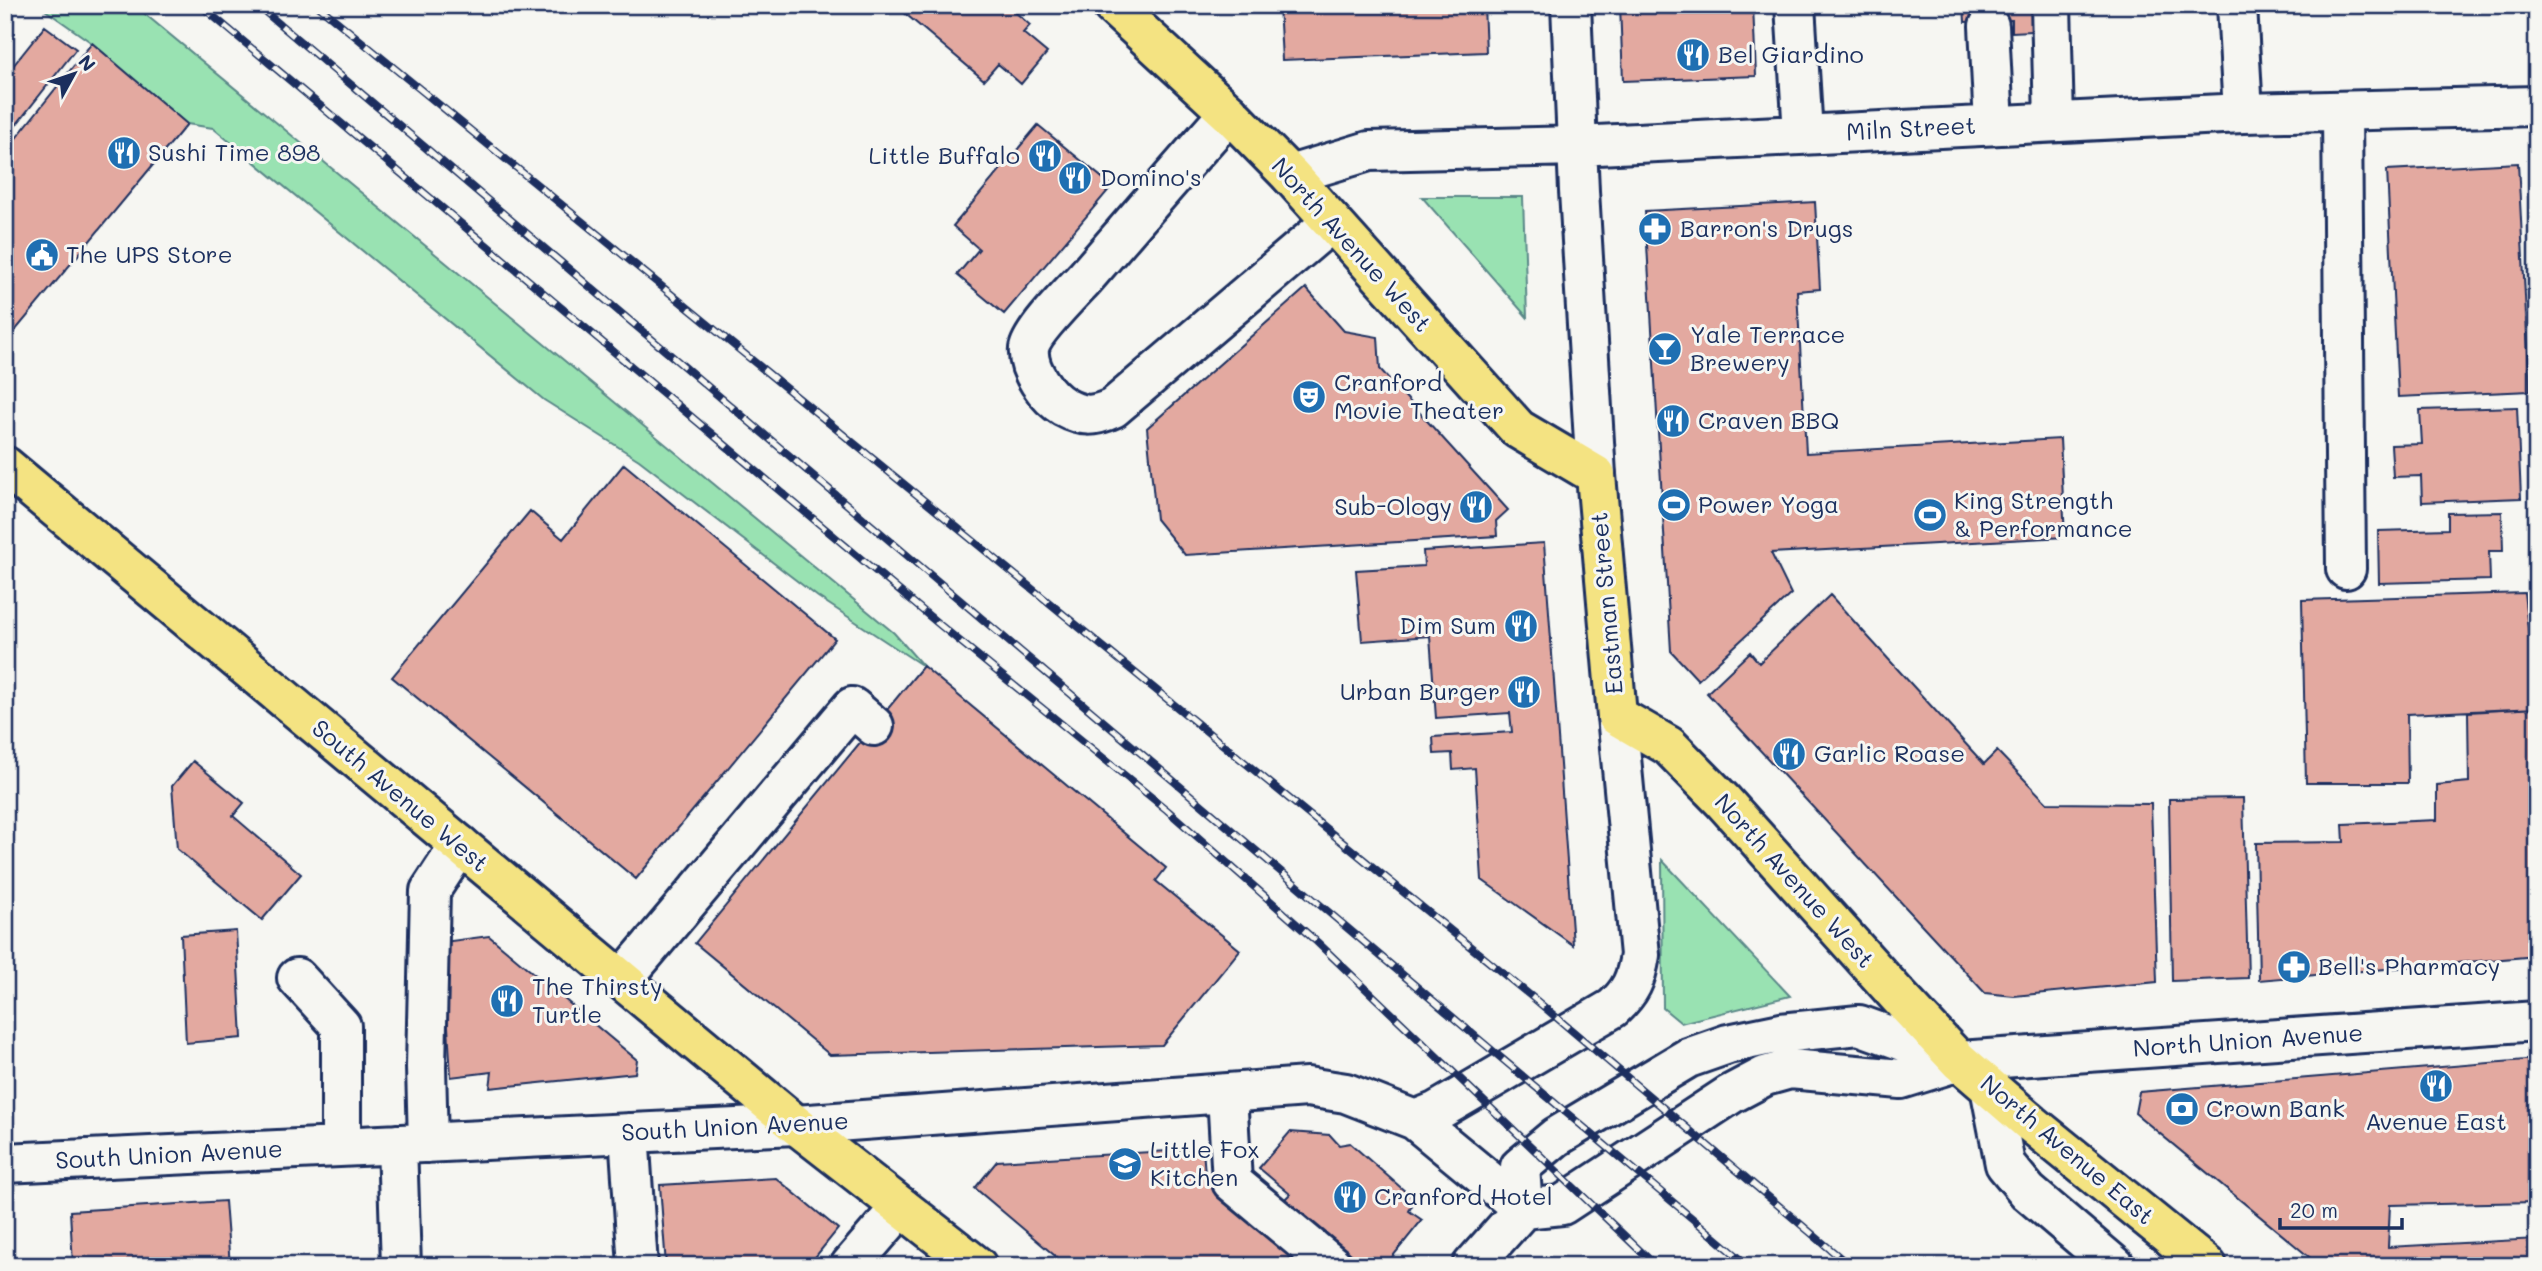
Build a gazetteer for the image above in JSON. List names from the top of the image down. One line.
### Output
{"streets":{"main road":["North Avenue West","Eastman Street","South Avenue West","North Avenue East"],"street":["Miln Street","North Union Avenue","South Union Avenue"]},"crossings":[["Miln Street","North Avenue West"],["Miln Street","Eastman Street"],["North Avenue West","Eastman Street"],["North Avenue West","North Union Avenue"],["North Avenue West","North Avenue East"],["Eastman Street","South Union Avenue"],["South Avenue West","South Union Avenue"],["North Union Avenue","South Union Avenue"],["North Union Avenue","North Avenue East"]],"places":{"restaurant":["Bel Giardino","Sushi Time 898","Little Buffalo","Domino's","Craven BBQ","Sub-Ology","Dim Sum","Urban Burger","Garlic Roase","The Thirsty Turtle","Avenue East","Cranford Hotel"],"pharmacy":["Barron's Drugs","Bell's Pharmacy"],"public building":["The UPS Store"],"bar":["Yale Terrace Brewery"],"theatre":["Cranford Movie Theater"],"sports":["Power Yoga","King Strength & Performance"],"bank":["Crown Bank"],"school or university":["Little Fox Kitchen"]},"scale_bar":"20 m","north":"top right"}
